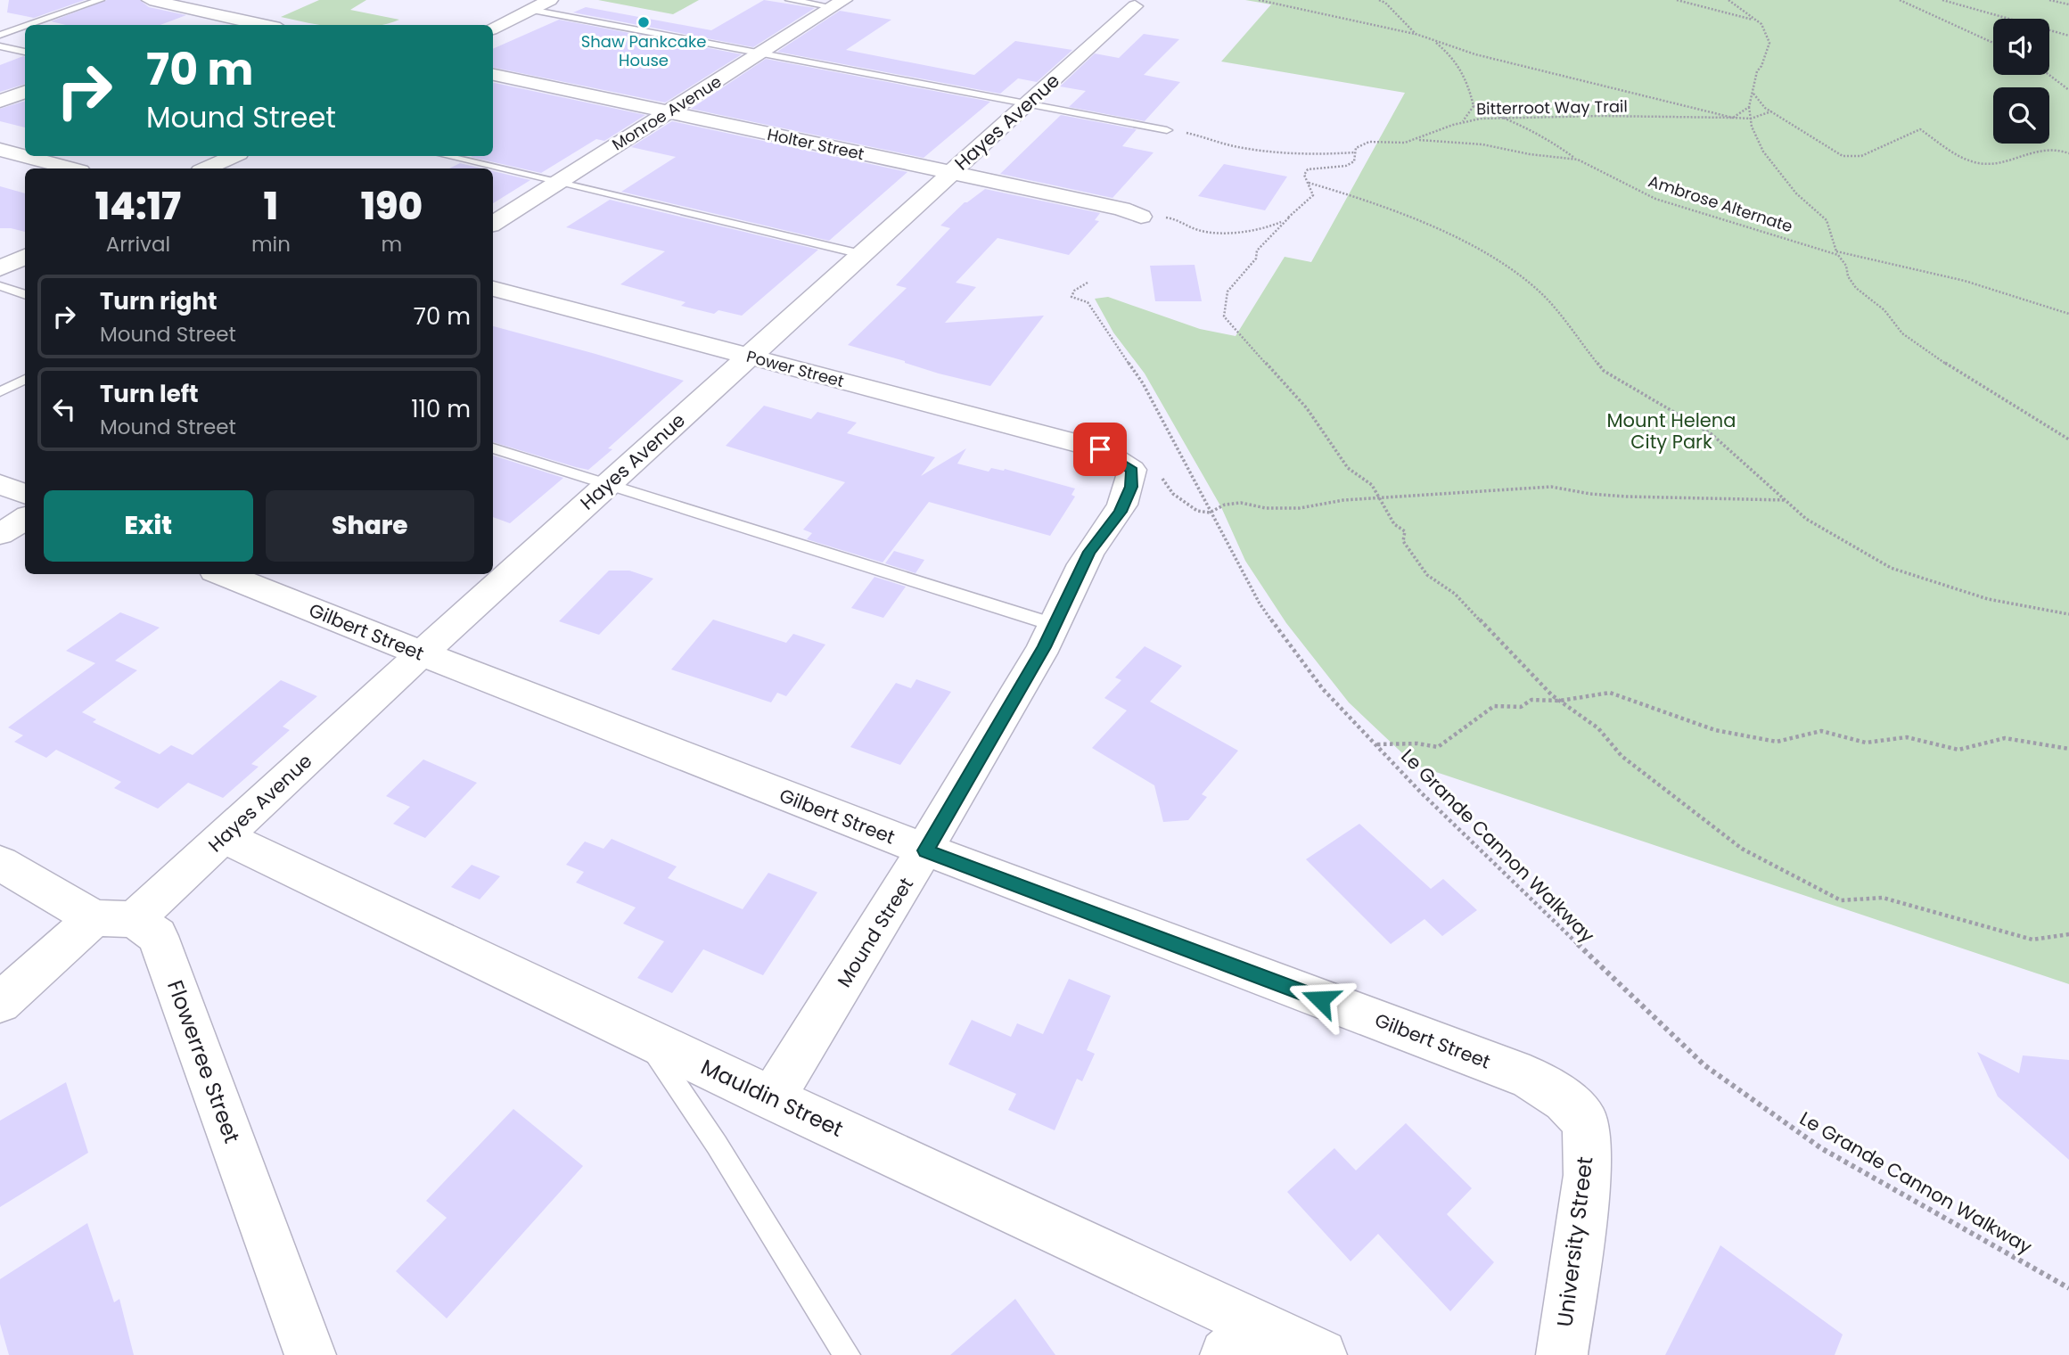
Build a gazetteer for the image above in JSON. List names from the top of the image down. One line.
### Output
{"streets":{"street":["Monroe Avenue","Hayes Avenue","Holter Street","Power Street","Gilbert Street","Mound Street","Flowerree Street","Mauldin Street","University Street"],"path":["Bitterroot Way Trail","Ambrose Alternate","Le Grande Cannon Walkway"]},"crossings":[["Bitterroot Way Trail","Holter Street"],["Bitterroot Way Trail","Ambrose Alternate"],["Monroe Avenue","Holter Street"],["Hayes Avenue","Holter Street"],["Hayes Avenue","Power Street"],["Hayes Avenue","Gilbert Street"],["Hayes Avenue","Flowerree Street"],["Hayes Avenue","Mauldin Street"],["Power Street","Mound Street"],["Gilbert Street","Mound Street"],["Gilbert Street","University Street"],["Mound Street","Mauldin Street"]],"parks":["Mount Helena City Park"],"places":["Shaw Pankcake House"],"page":{"turn":["70 m","Mound Street"],"eta":["14:17","Arrival","1","min","190","m"],"list":[{"name":"Turn right","note":"Mound Street","value":"70 m"},{"name":"Turn left","note":"Mound Street","value":"110 m"}],"buttons":["Exit","Share"]}}
